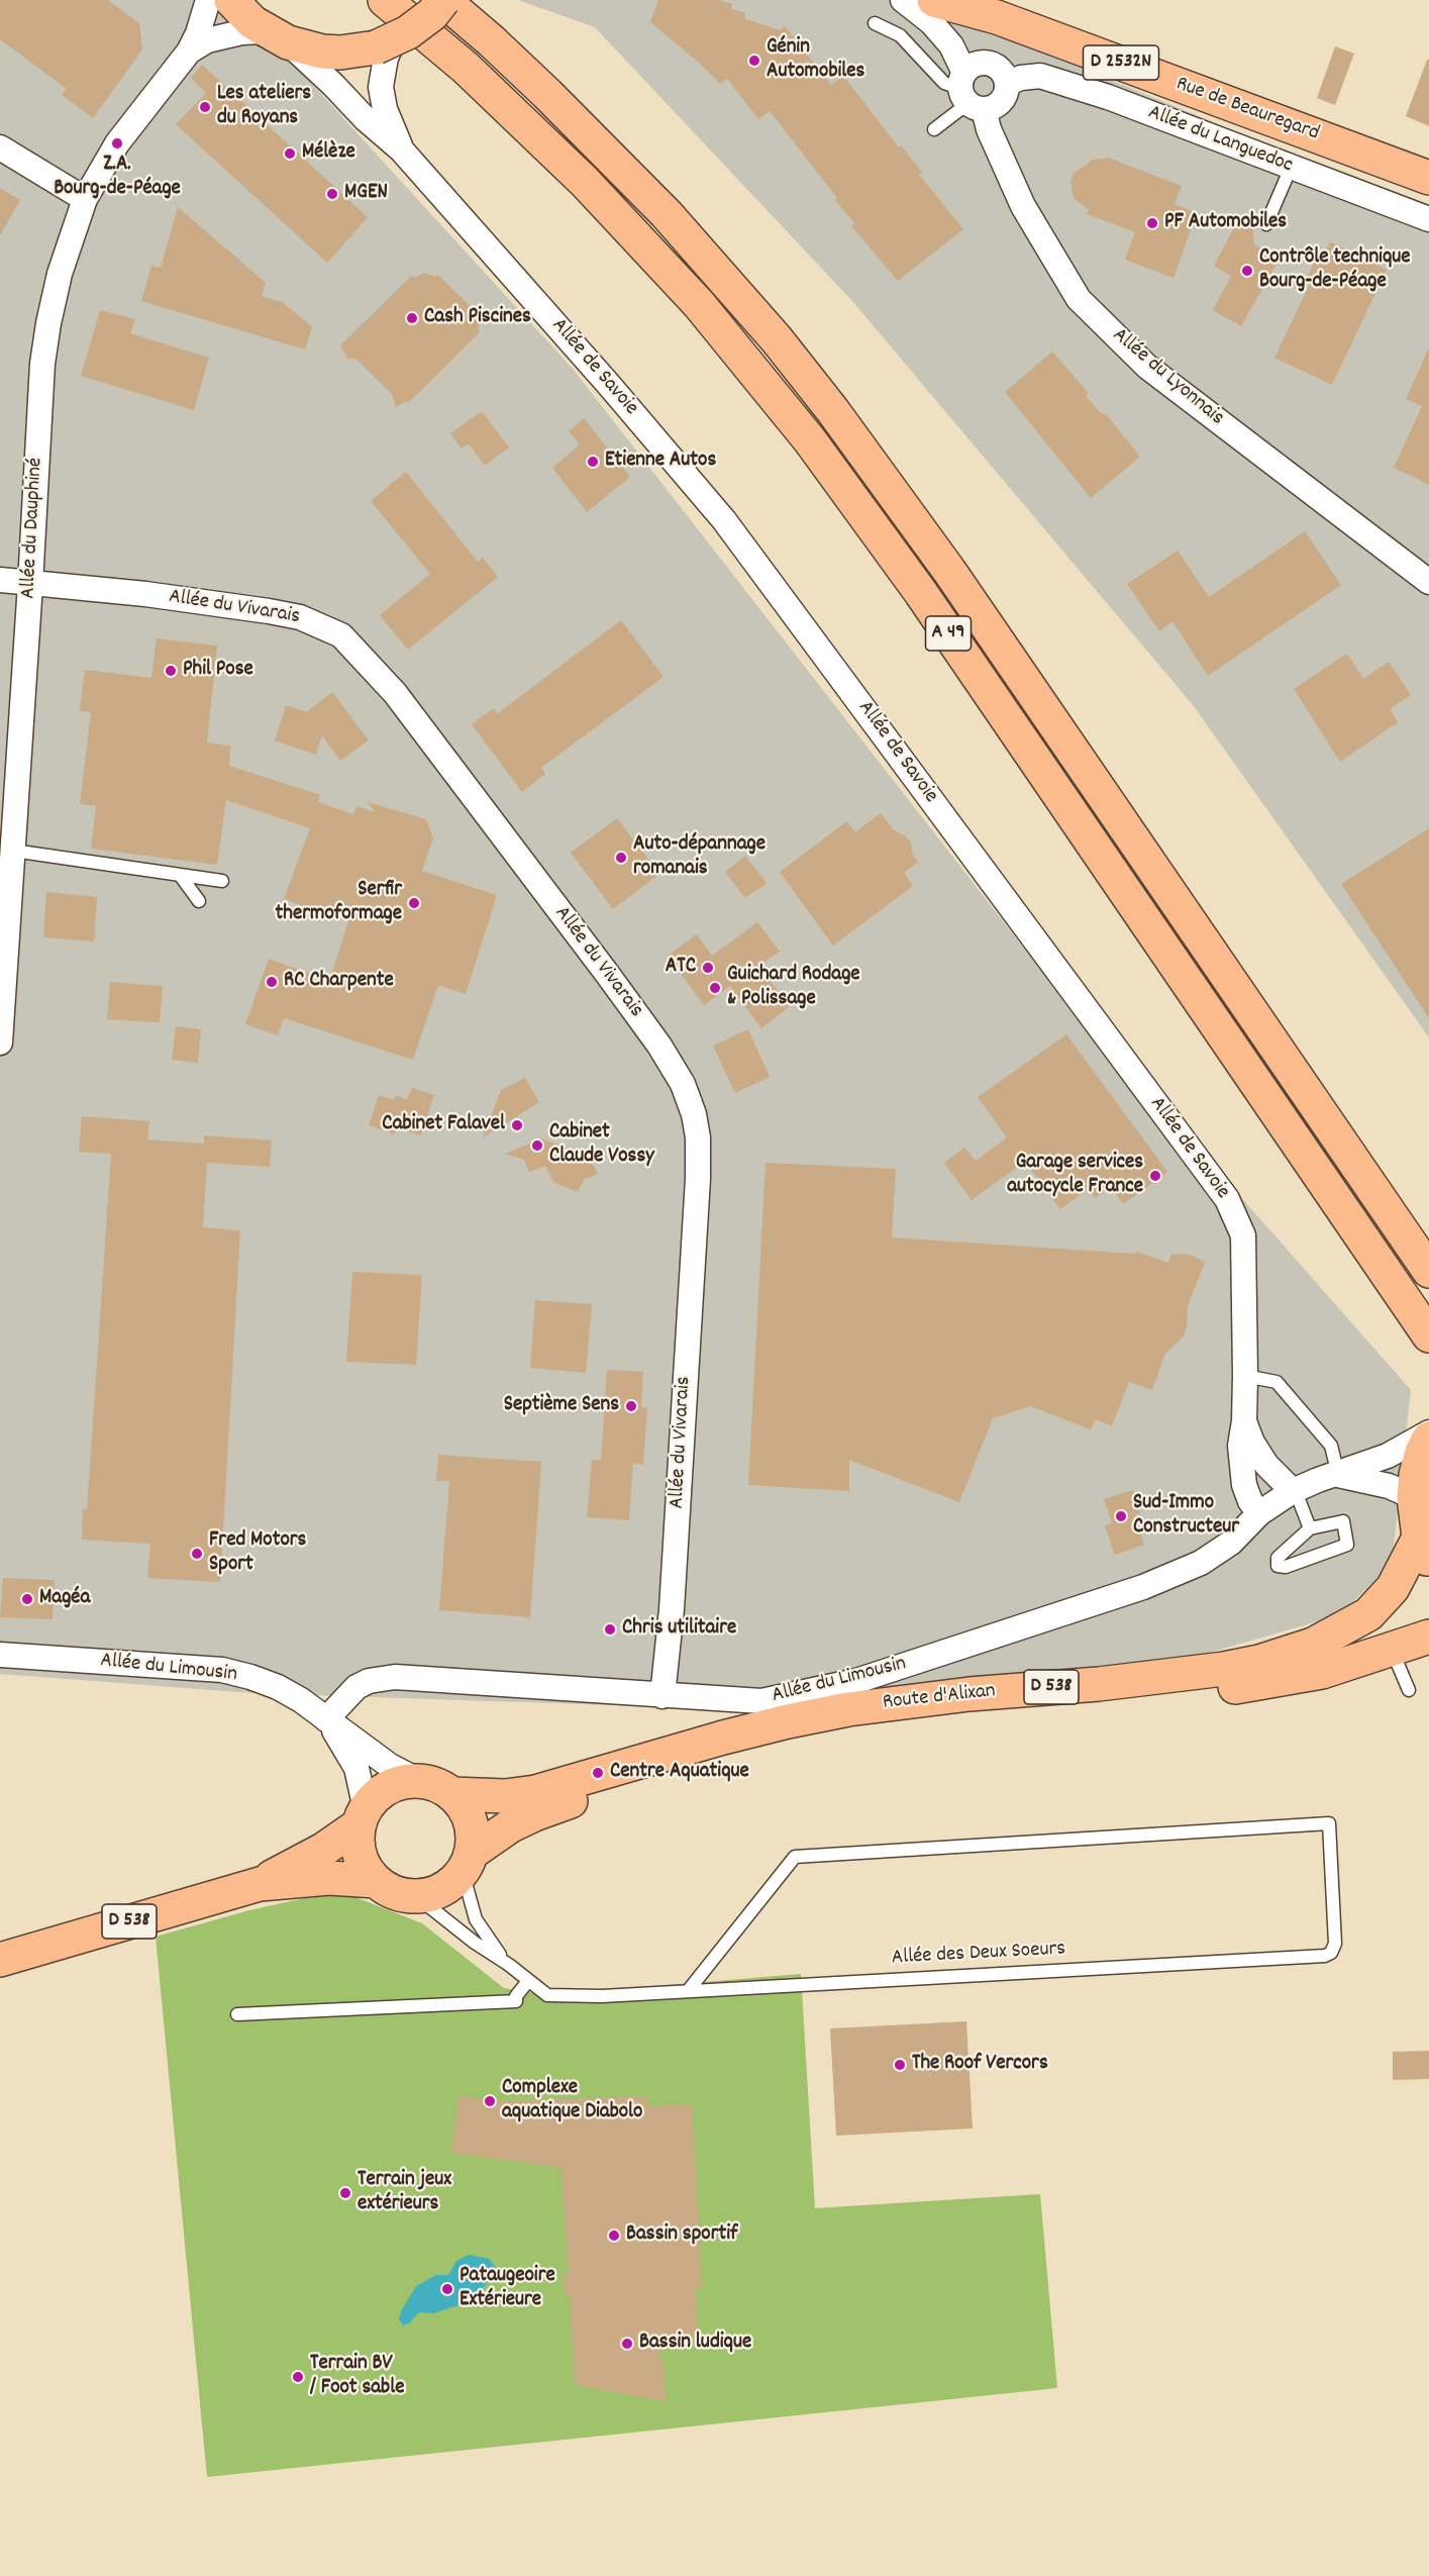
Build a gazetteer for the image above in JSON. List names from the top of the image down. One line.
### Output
{"streets":{"main road":["D 2532N","Rue de Beauregard","A 49","D 538","Route d'Alixan"],"street":["Allée du Languedoc","Allée de Savoie","Allée du Lyonnais","Allée du Dauphiné","Allée du Vivarais","Allée du Limousin"],"lane":["Allée des Deux Soeurs"]},"crossings":[["Allée du Languedoc","Allée du Lyonnais"],["Allée de Savoie","Allée du Dauphiné"],["Allée de Savoie","Allée du Limousin"],["Allée du Dauphiné","Allée du Vivarais"],["Allée du Vivarais","Allée du Limousin"],["Allée du Limousin","D 538"],["Allée du Limousin","Route d'Alixan"],["Allée du Limousin","Allée des Deux Soeurs"],["D 538","Route d'Alixan"],["D 538","Allée des Deux Soeurs"],["Route d'Alixan","Allée des Deux Soeurs"]],"places":["Génin Automobiles","Les ateliers du Royans","Z.A. Bourg-de-Péage","Mélèze","MGEN","PF Automobiles","Contrôle technique Bourg-de-Péage","Cash Piscines","Etienne Autos","Phil Pose","Auto-dépannage romanais","Serfir thermoformage","ATC","RC Charpente","Guichard Rodage & Polissage","Cabinet Falavel","Cabinet Claude Vossy","Garage services autocycle France","Septième Sens","Sud-Immo Constructeur","Fred Motors Sport","Magéa","Chris utilitaire","Centre Aquatique","The Roof Vercors","Complexe aquatique Diabolo","Terrain jeux extérieurs","Bassin sportif","Pataugeoire Extérieure","Bassin ludique","Terrain BV / Foot sable"]}
